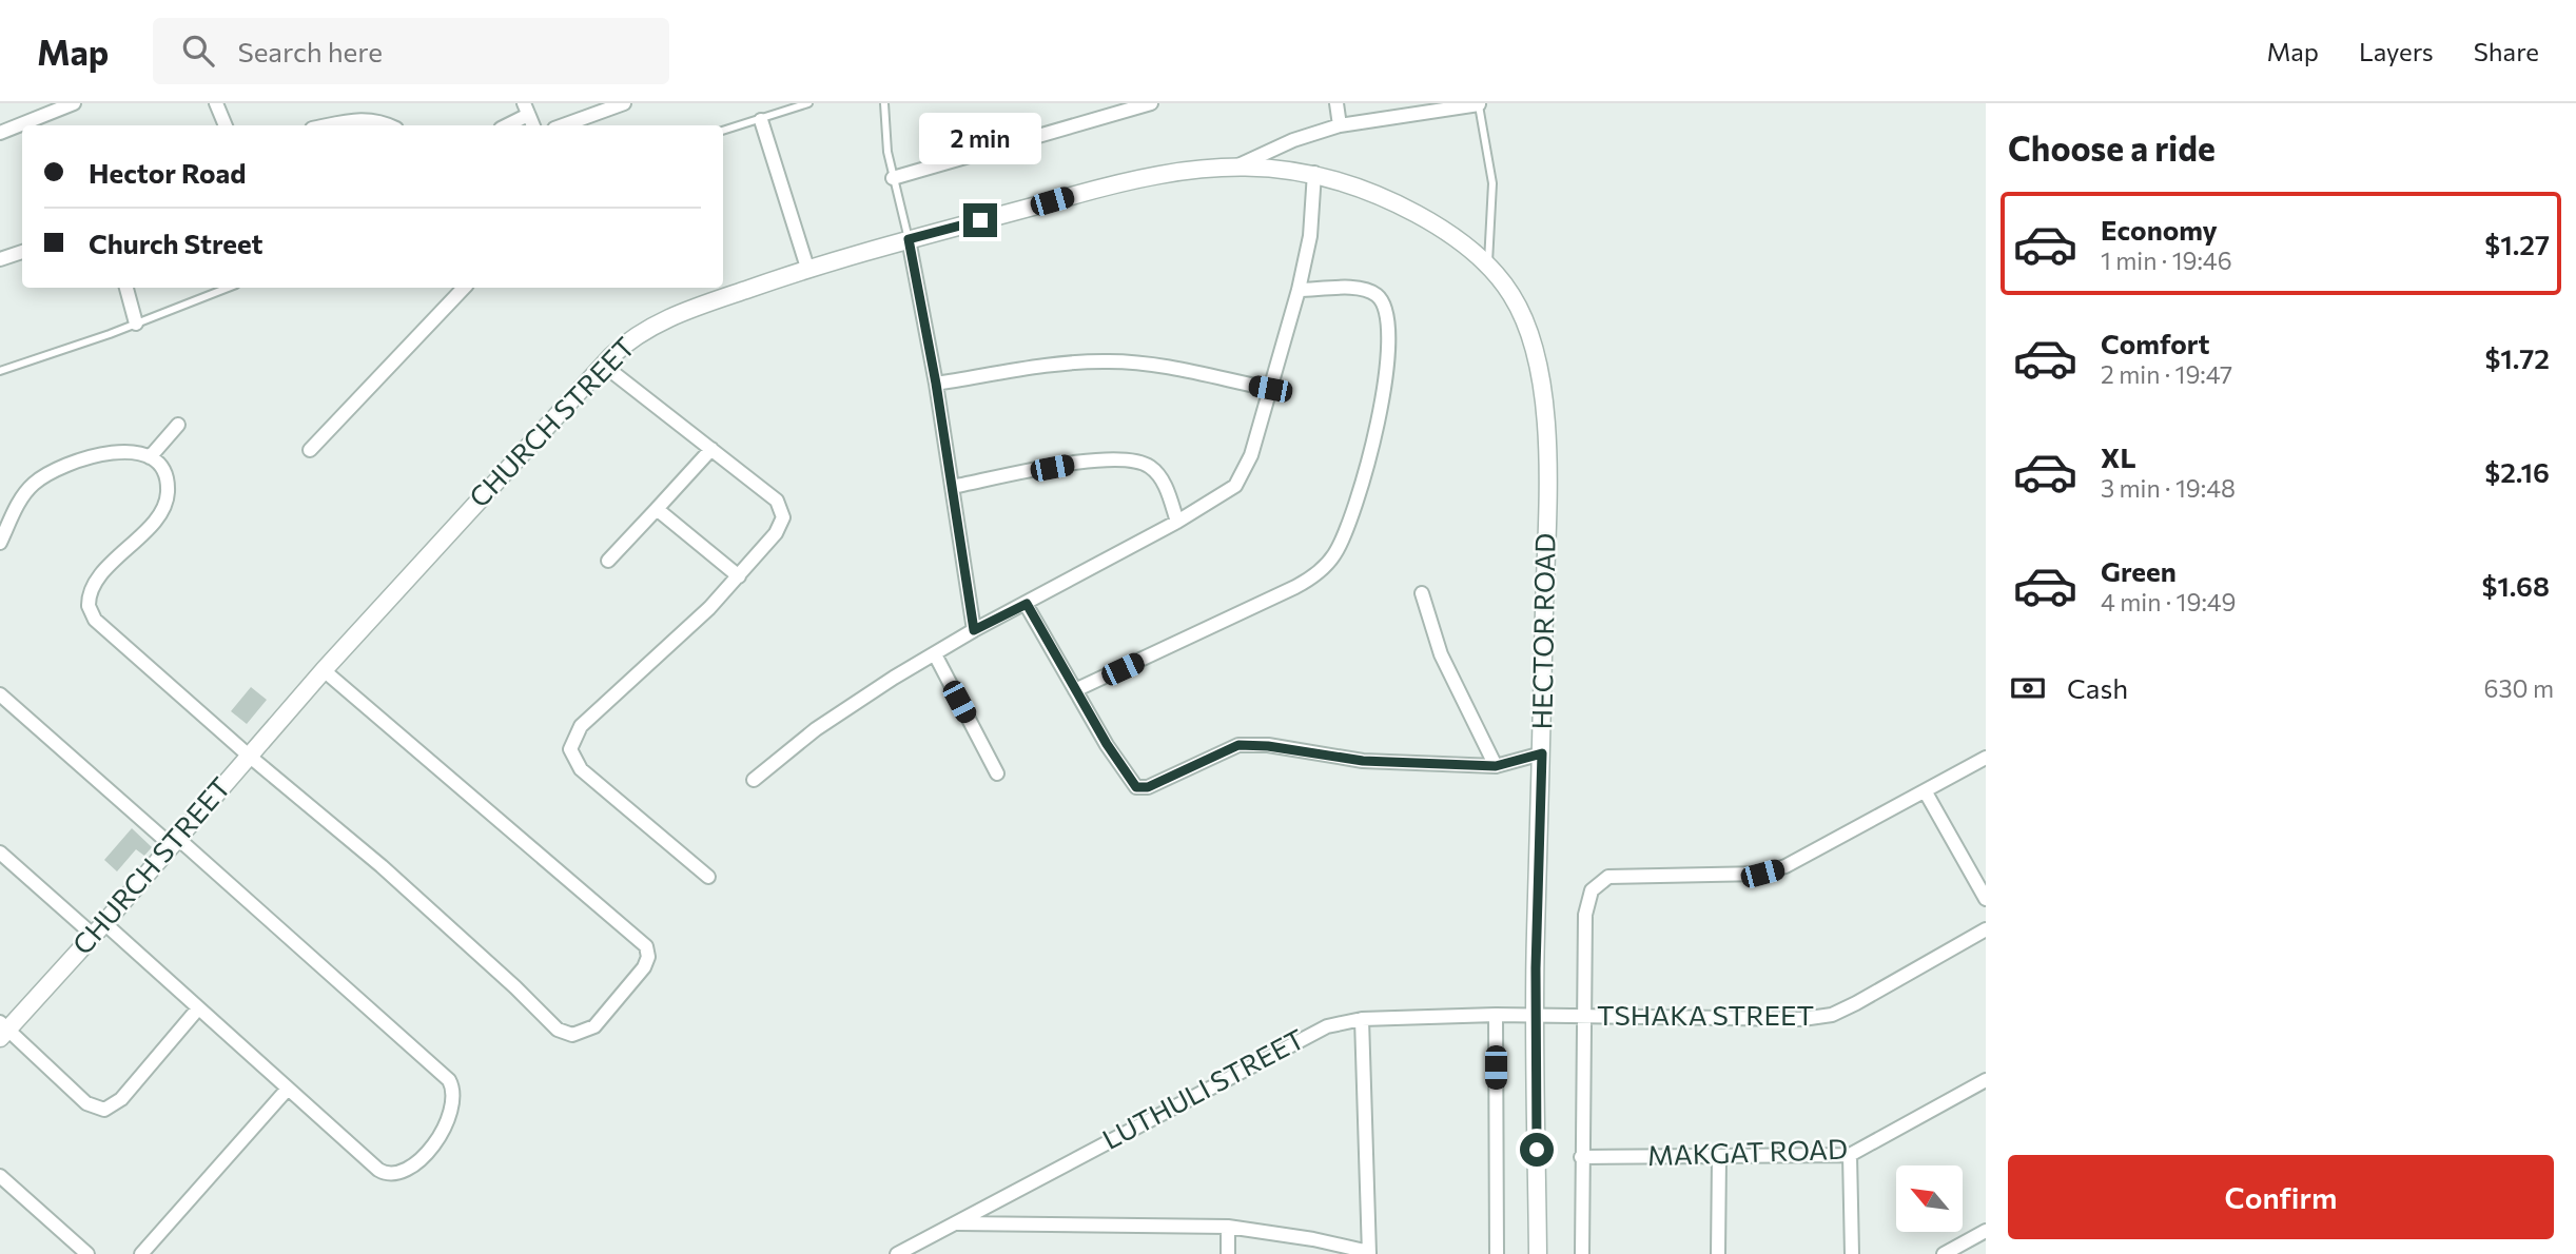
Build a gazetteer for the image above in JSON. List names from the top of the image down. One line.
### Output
{"streets":{"street":["CHURCH STREET","HECTOR ROAD","TSHAKA STREET","LUTHULI STREET","MAKGAT ROAD"]},"crossings":[["CHURCH STREET","HECTOR ROAD"],["HECTOR ROAD","TSHAKA STREET"],["HECTOR ROAD","LUTHULI STREET"],["TSHAKA STREET","LUTHULI STREET"]],"north":"top left","page":{"header":"Map","search":"Search here","nav":["Map","Layers","Share"],"heading":"Choose a ride","bubble":"2 min","banner":["Hector Road","Church Street"],"list":[{"name":"Economy","note":"1 min · 19:46","value":"$1.27"},{"name":"Comfort","note":"2 min · 19:47","value":"$1.72"},{"name":"XL","note":"3 min · 19:48","value":"$2.16"},{"name":"Green","note":"4 min · 19:49","value":"$1.68"}],"pay":["Cash","630 m"],"buttons":"Confirm"}}
